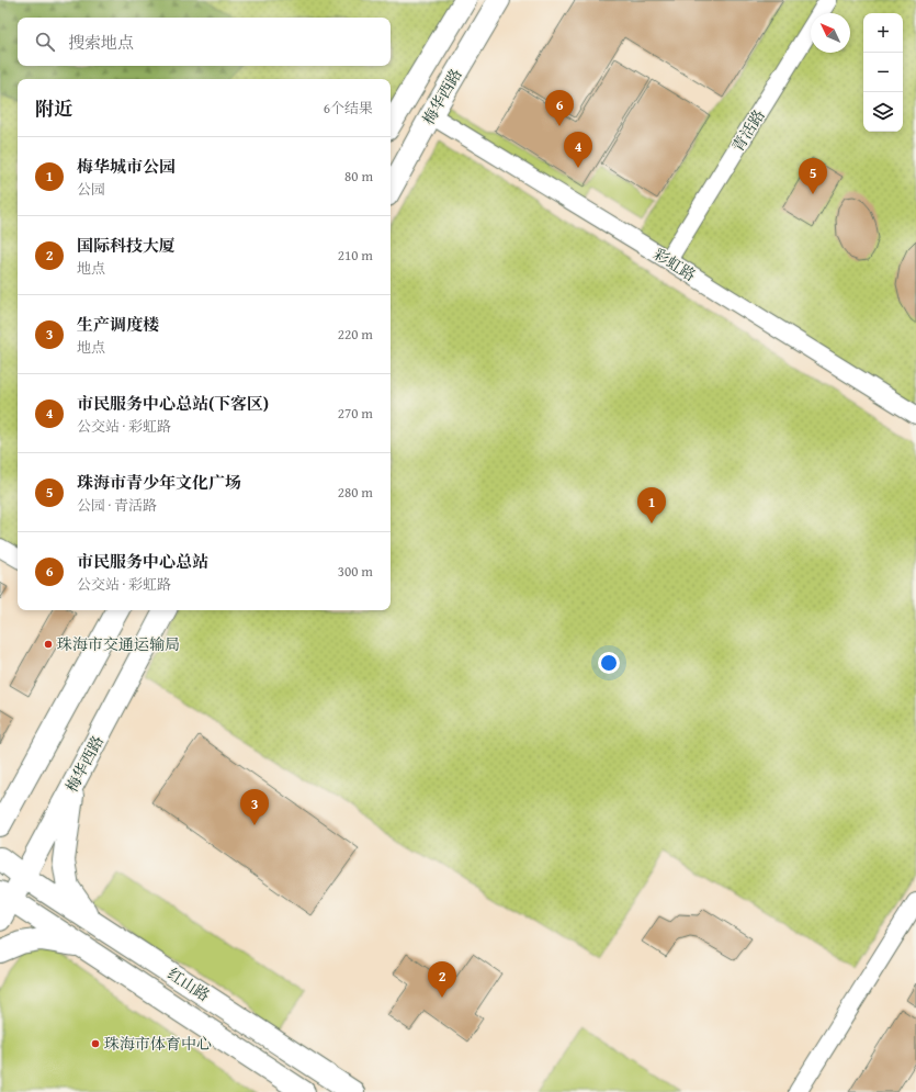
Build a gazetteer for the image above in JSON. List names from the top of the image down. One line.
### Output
{"streets":{"main road":["梅华西路","红山路"],"street":["青活路","彩虹路"]},"crossings":[["梅华西路","彩虹路"],["梅华西路","红山路"],["青活路","彩虹路"]],"places":["珠海市交通运输局","珠海市体育中心"],"north":"top left","page":{"map_buttons":["+","−"],"search":"搜索地点","heading":["附近","6个结果"],"pins":["6","4","5","1","3","2"],"list":[{"mark":"1","name":"梅华城市公园","note":"公园","value":"80 m"},{"mark":"2","name":"国际科技大厦","note":"地点","value":"210 m"},{"mark":"3","name":"生产调度楼","note":"地点","value":"220 m"},{"mark":"4","name":"市民服务中心总站(下客区)","note":"公交站 · 彩虹路","value":"270 m"},{"mark":"5","name":"珠海市青少年文化广场","note":"公园 · 青活路","value":"280 m"},{"mark":"6","name":"市民服务中心总站","note":"公交站 · 彩虹路","value":"300 m"}]}}
